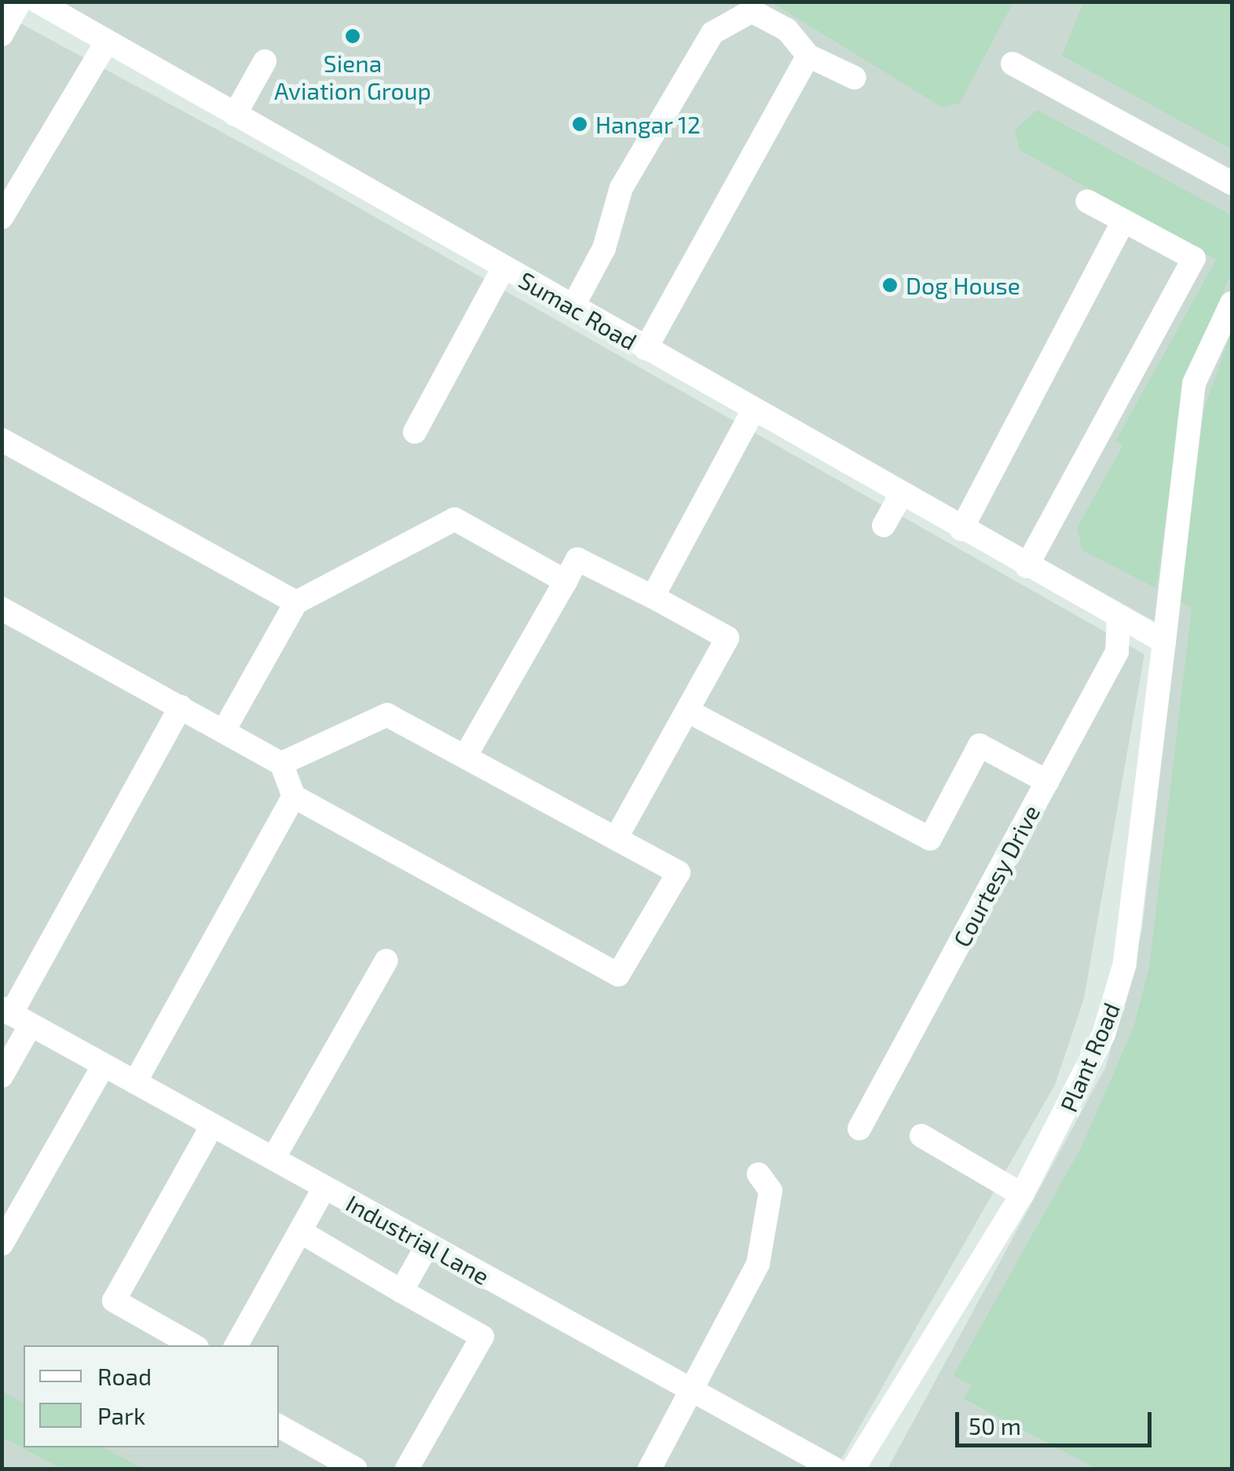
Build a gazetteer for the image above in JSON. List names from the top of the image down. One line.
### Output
{"streets":{"street":["Sumac Road","Courtesy Drive","Plant Road","Industrial Lane"]},"crossings":[["Sumac Road","Courtesy Drive"]],"places":["Siena Aviation Group","Hangar 12","Dog House"],"legend":["Road","Park"],"scale_bar":"50 m"}
